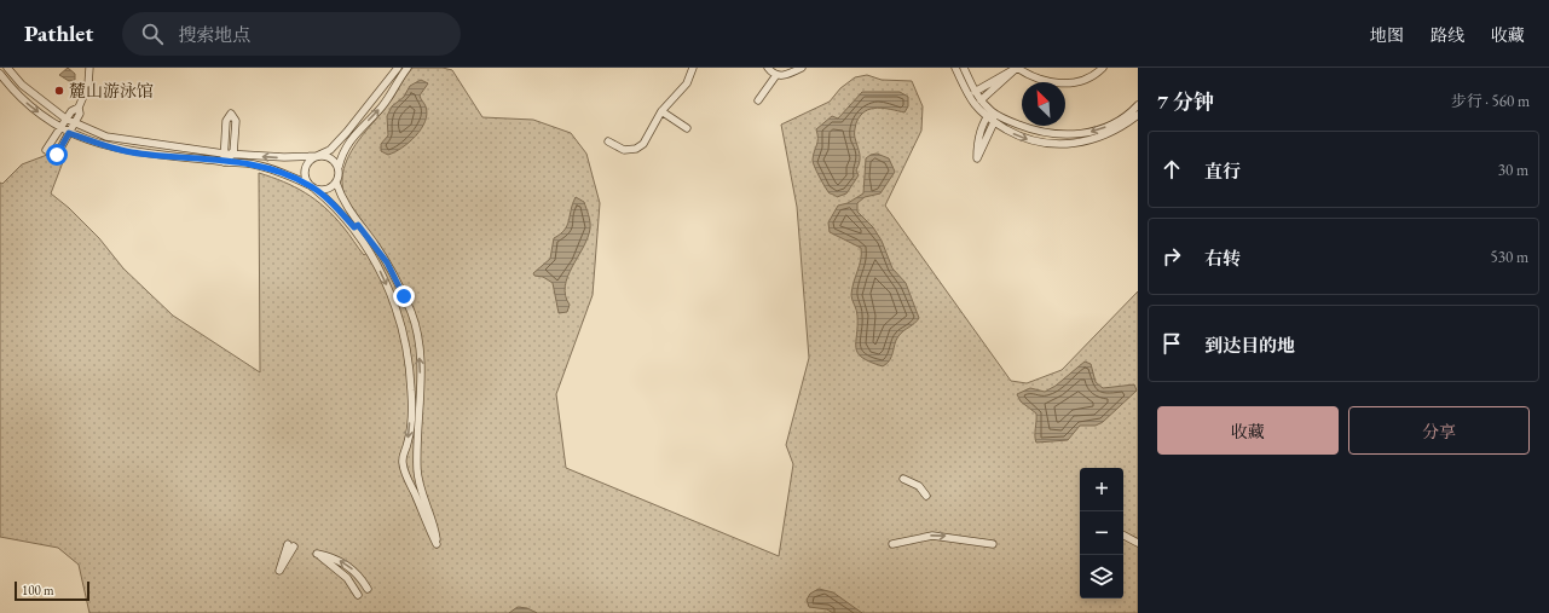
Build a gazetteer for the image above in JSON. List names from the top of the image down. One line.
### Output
{"places":["麓山游泳馆"],"scale_bar":"100 m","north":"top left","page":{"header":"Pathlet","search":"搜索地点","nav":["地图","路线","收藏"],"heading":["7 分钟","步行 · 560 m"],"list":[["直行","30 m"],["右转","530 m"],"到达目的地"],"buttons":["收藏","分享"],"map_buttons":["+","−"],"scale":"100 m"}}
